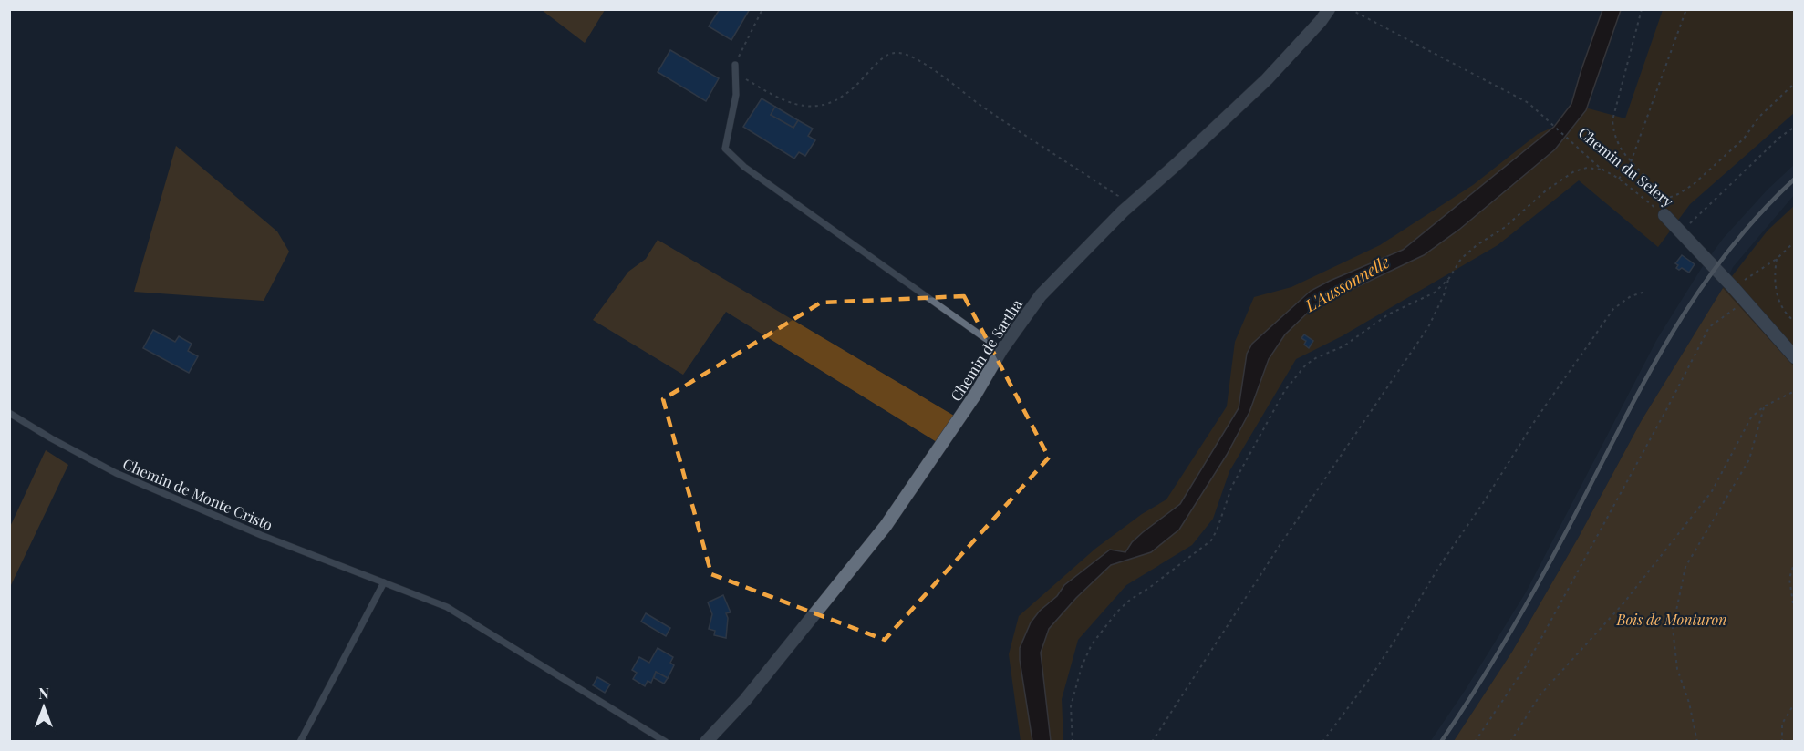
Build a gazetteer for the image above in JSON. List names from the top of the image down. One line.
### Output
{"streets":{"street":["Chemin du Selery","Chemin de Sartha"],"lane":["Chemin de Monte Cristo"]},"water":["L'Aussonnelle"],"parks":["Bois de Monturon"],"north":"top"}
